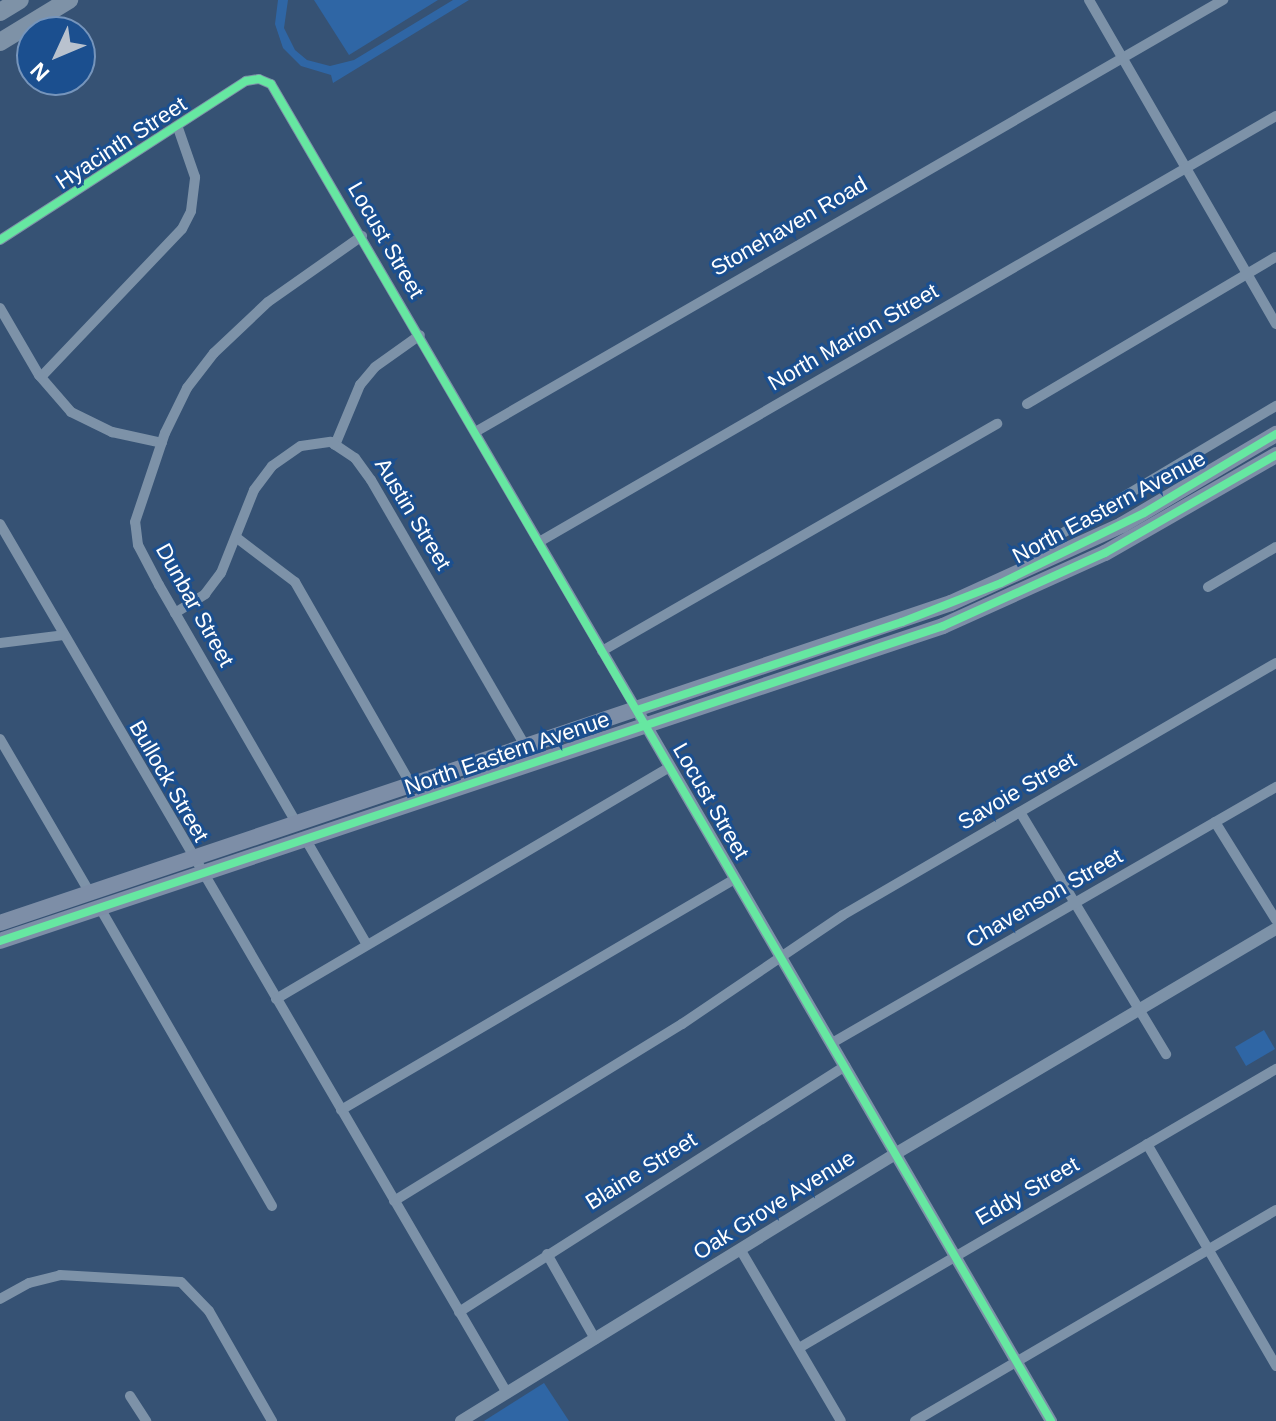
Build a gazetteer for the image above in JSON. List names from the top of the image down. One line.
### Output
{"streets":{"main road":["North Eastern Avenue"],"street":["Hyacinth Street","Stonehaven Road","Locust Street","North Marion Street","Austin Street","Dunbar Street","Bullock Street","Savoie Street","Chavenson Street","Blaine Street","Eddy Street","Oak Grove Avenue"]},"crossings":[["Hyacinth Street","Locust Street"],["Stonehaven Road","Locust Street"],["Locust Street","North Marion Street"],["Locust Street","North Eastern Avenue"],["Locust Street","Dunbar Street"],["Locust Street","Savoie Street"],["Locust Street","Chavenson Street"],["Locust Street","Blaine Street"],["Locust Street","Eddy Street"],["Locust Street","Oak Grove Avenue"],["North Eastern Avenue","Austin Street"],["North Eastern Avenue","Dunbar Street"],["North Eastern Avenue","Bullock Street"],["Bullock Street","Savoie Street"],["Bullock Street","Blaine Street"],["Bullock Street","Oak Grove Avenue"]],"north":"bottom left"}
